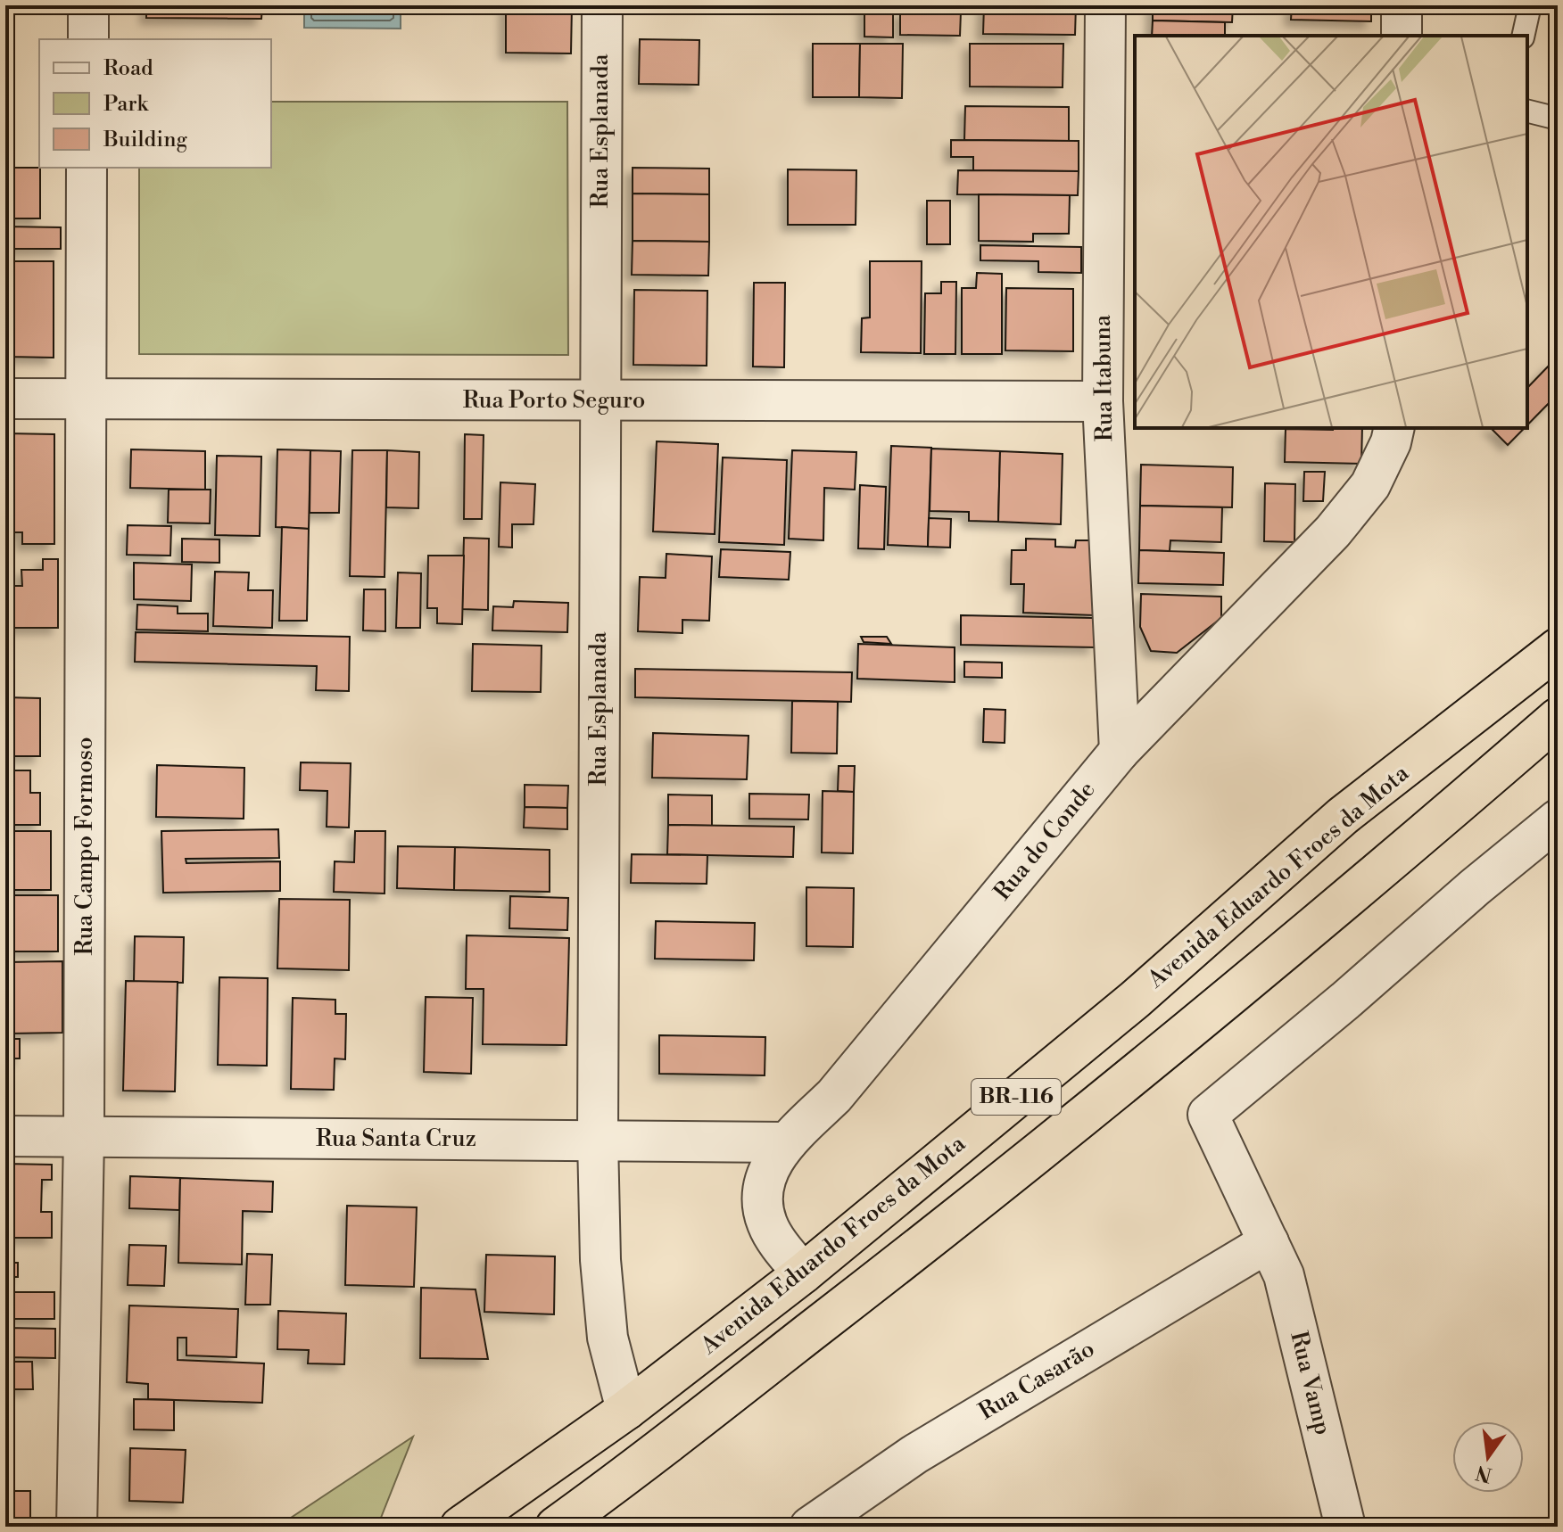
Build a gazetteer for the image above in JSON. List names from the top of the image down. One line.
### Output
{"streets":{"highway":["Avenida Eduardo Froes da Mota","BR-116"],"street":["Rua Esplanada","Rua Itabuna","Rua Porto Seguro","Rua do Conde","Rua Campo Formoso","Rua Santa Cruz","Rua Casarão","Rua Vamp"]},"crossings":[["Rua Esplanada","Rua Porto Seguro"],["Rua Esplanada","Avenida Eduardo Froes da Mota"],["Rua Esplanada","Rua Santa Cruz"],["Rua Itabuna","Rua Porto Seguro"],["Rua Itabuna","Rua do Conde"],["Rua Porto Seguro","Rua Campo Formoso"],["Rua do Conde","Avenida Eduardo Froes da Mota"],["Rua do Conde","Rua Santa Cruz"],["Rua Campo Formoso","Rua Santa Cruz"],["Rua Casarão","Rua Vamp"]],"legend":["Road","Park","Building"],"north":"bottom"}
